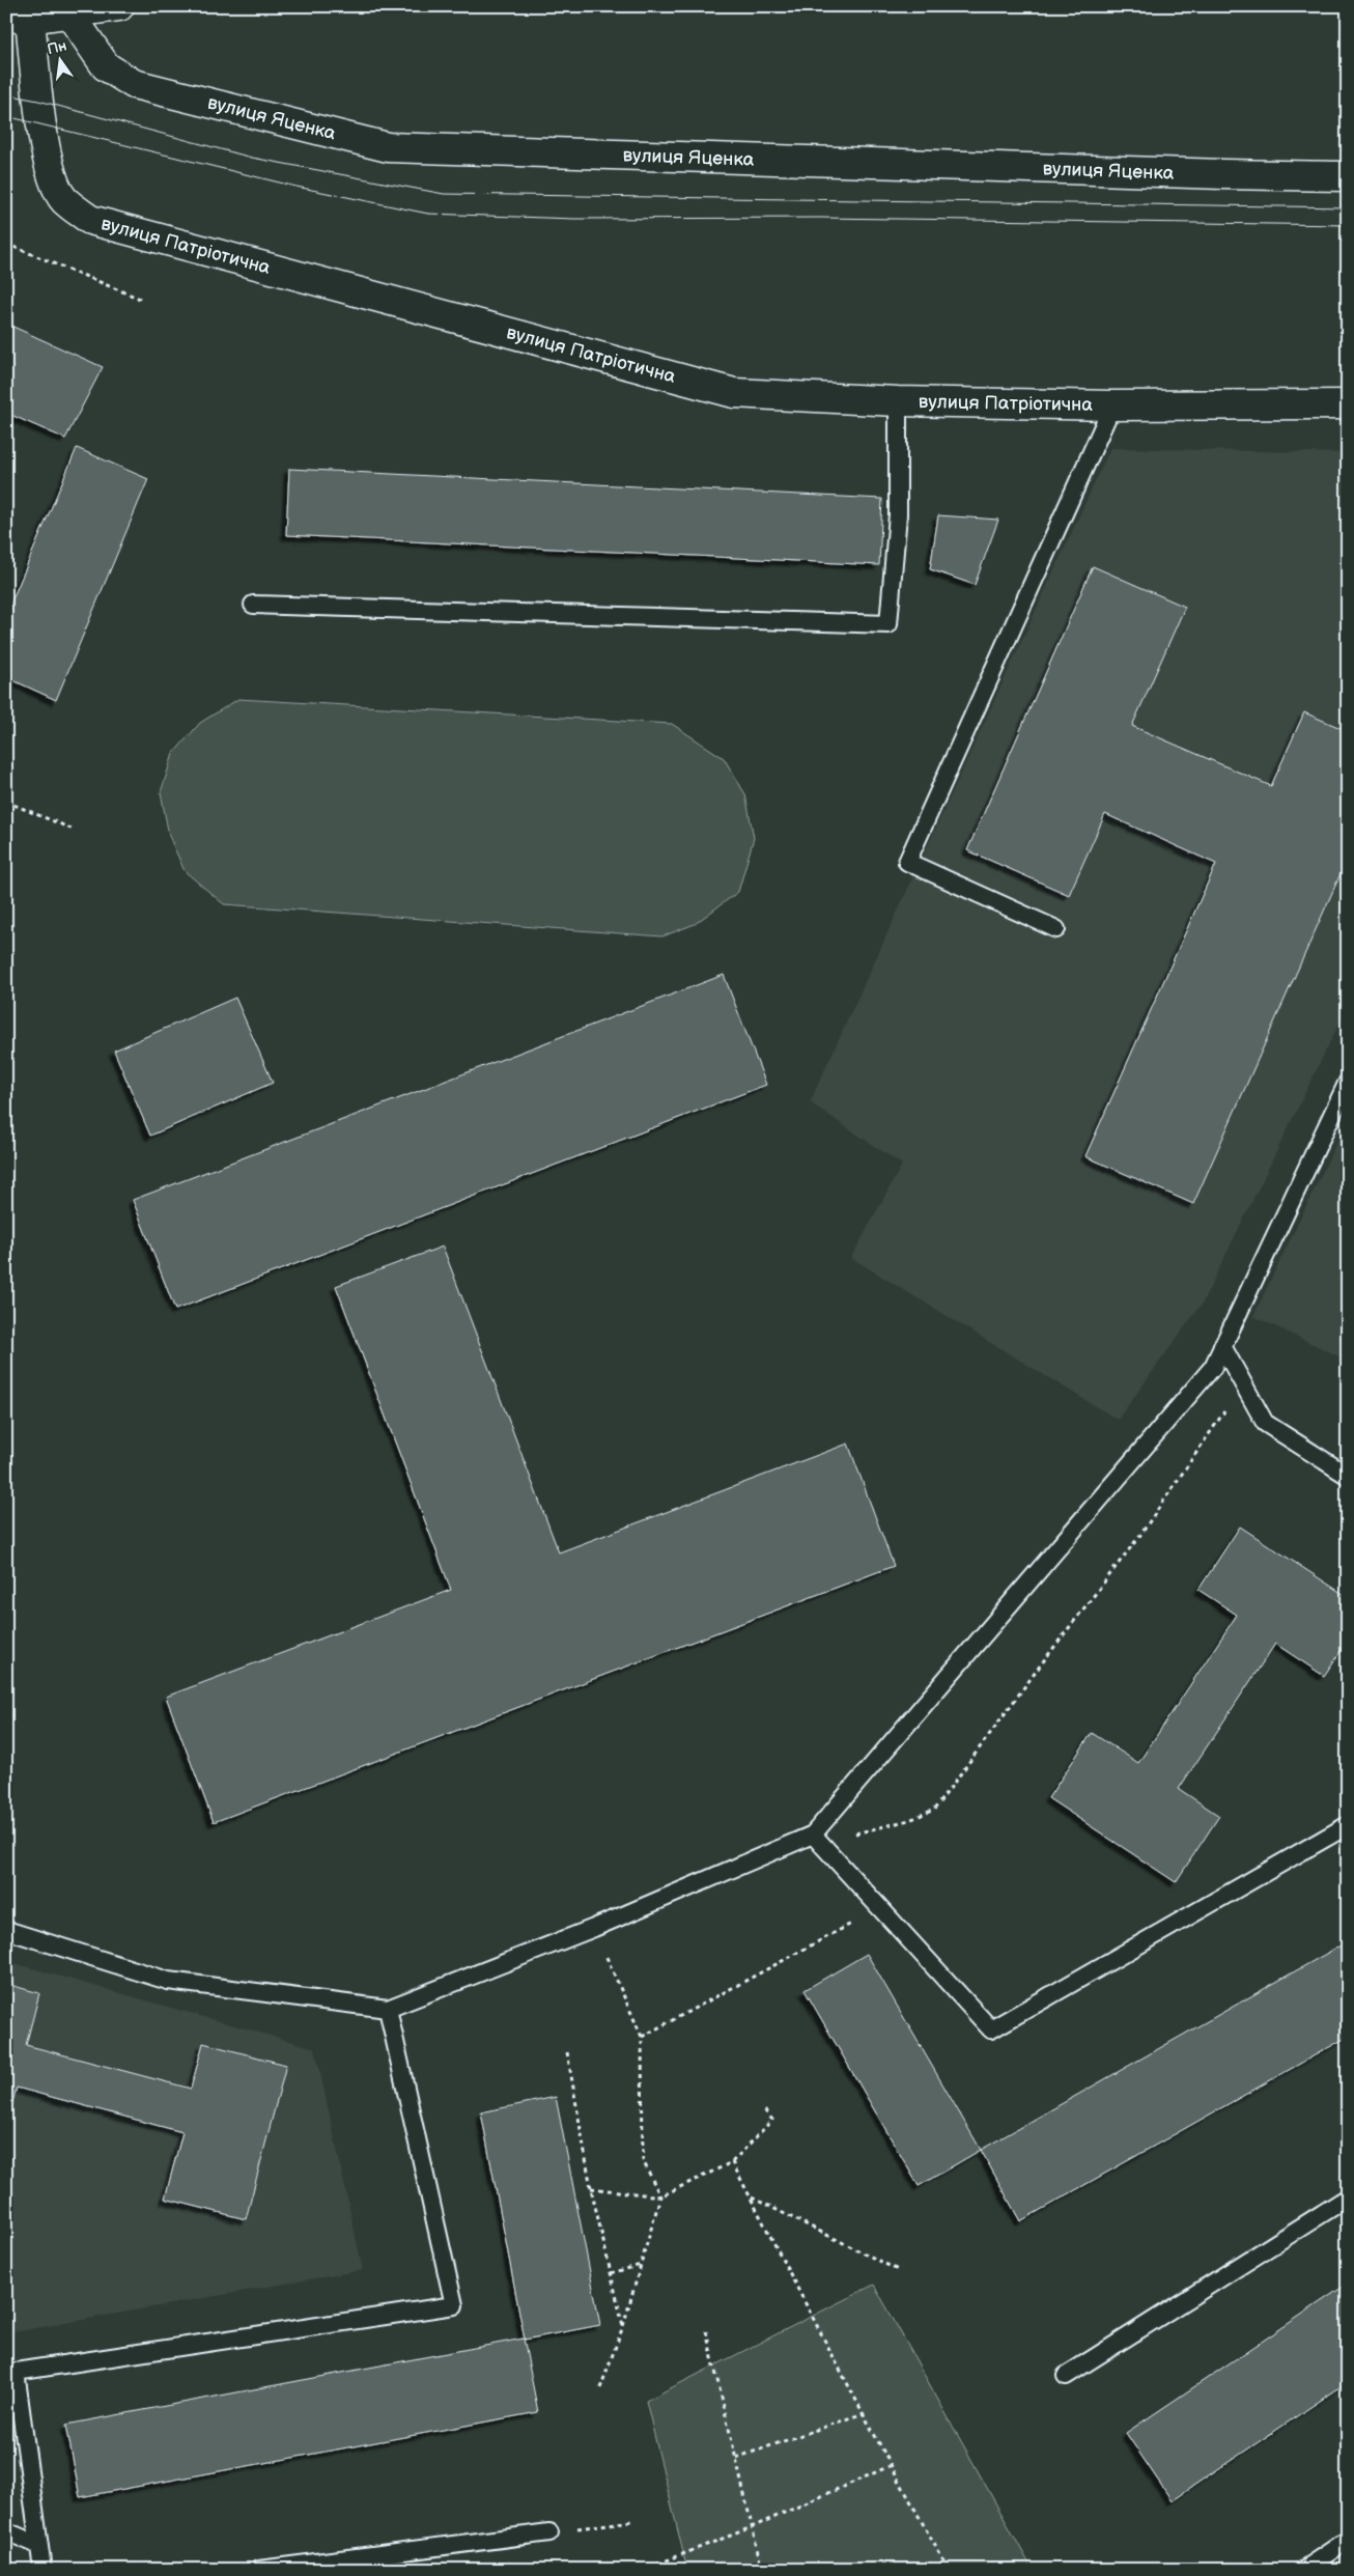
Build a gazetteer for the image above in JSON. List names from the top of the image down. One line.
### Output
{"streets":{"street":["вулиця Яценка","вулиця Патріотична"]},"north":"top"}
